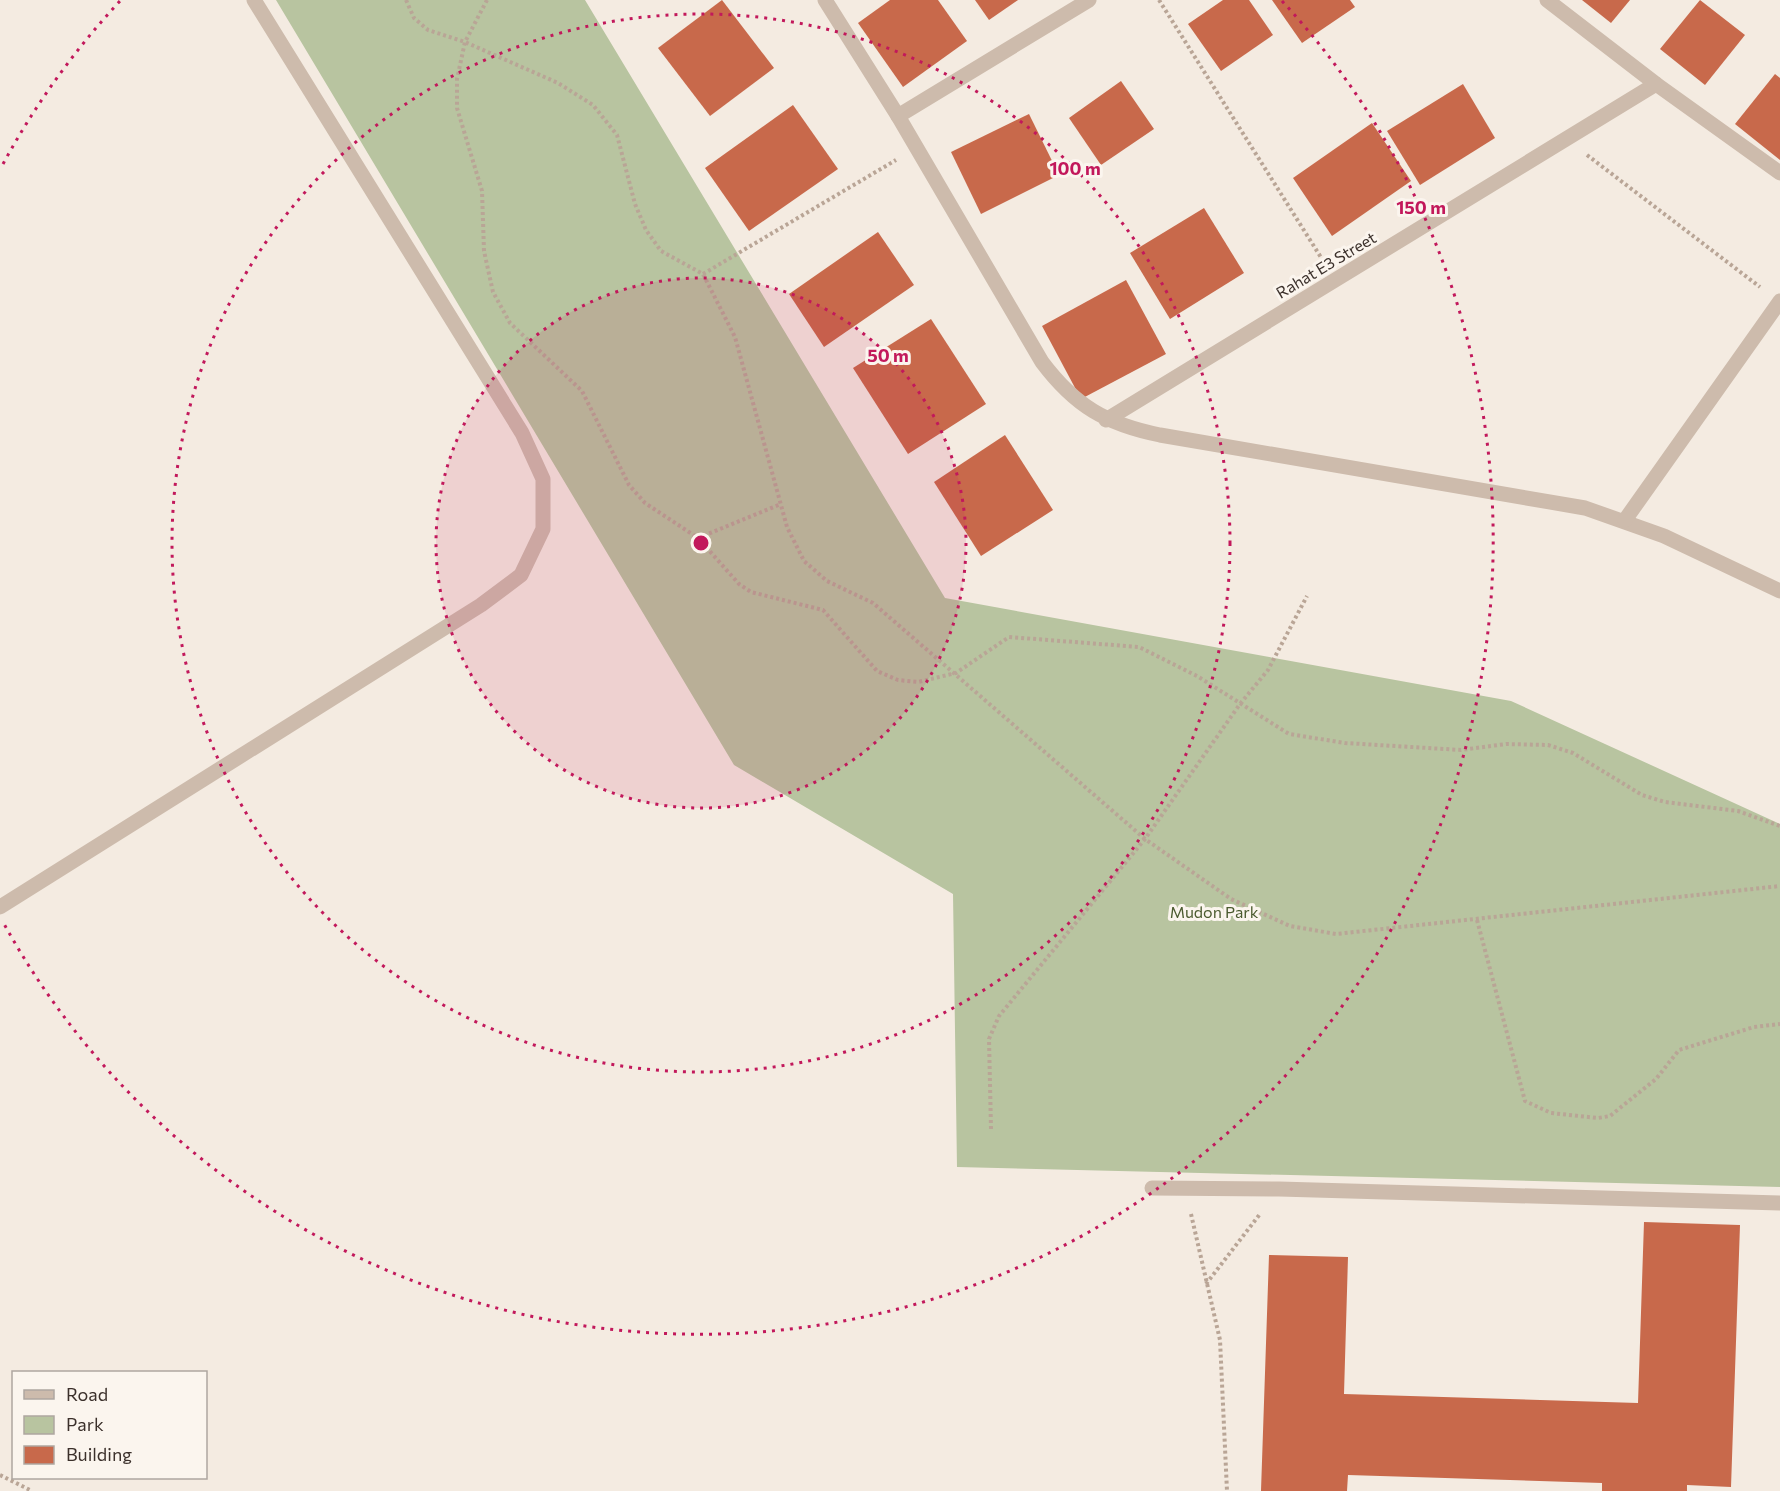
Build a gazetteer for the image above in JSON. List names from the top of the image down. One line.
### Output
{"streets":{"street":["Rahat E3 Street"]},"parks":["Mudon Park"],"legend":["Road","Park","Building"],"rings":["100 m","150 m","50 m"]}
